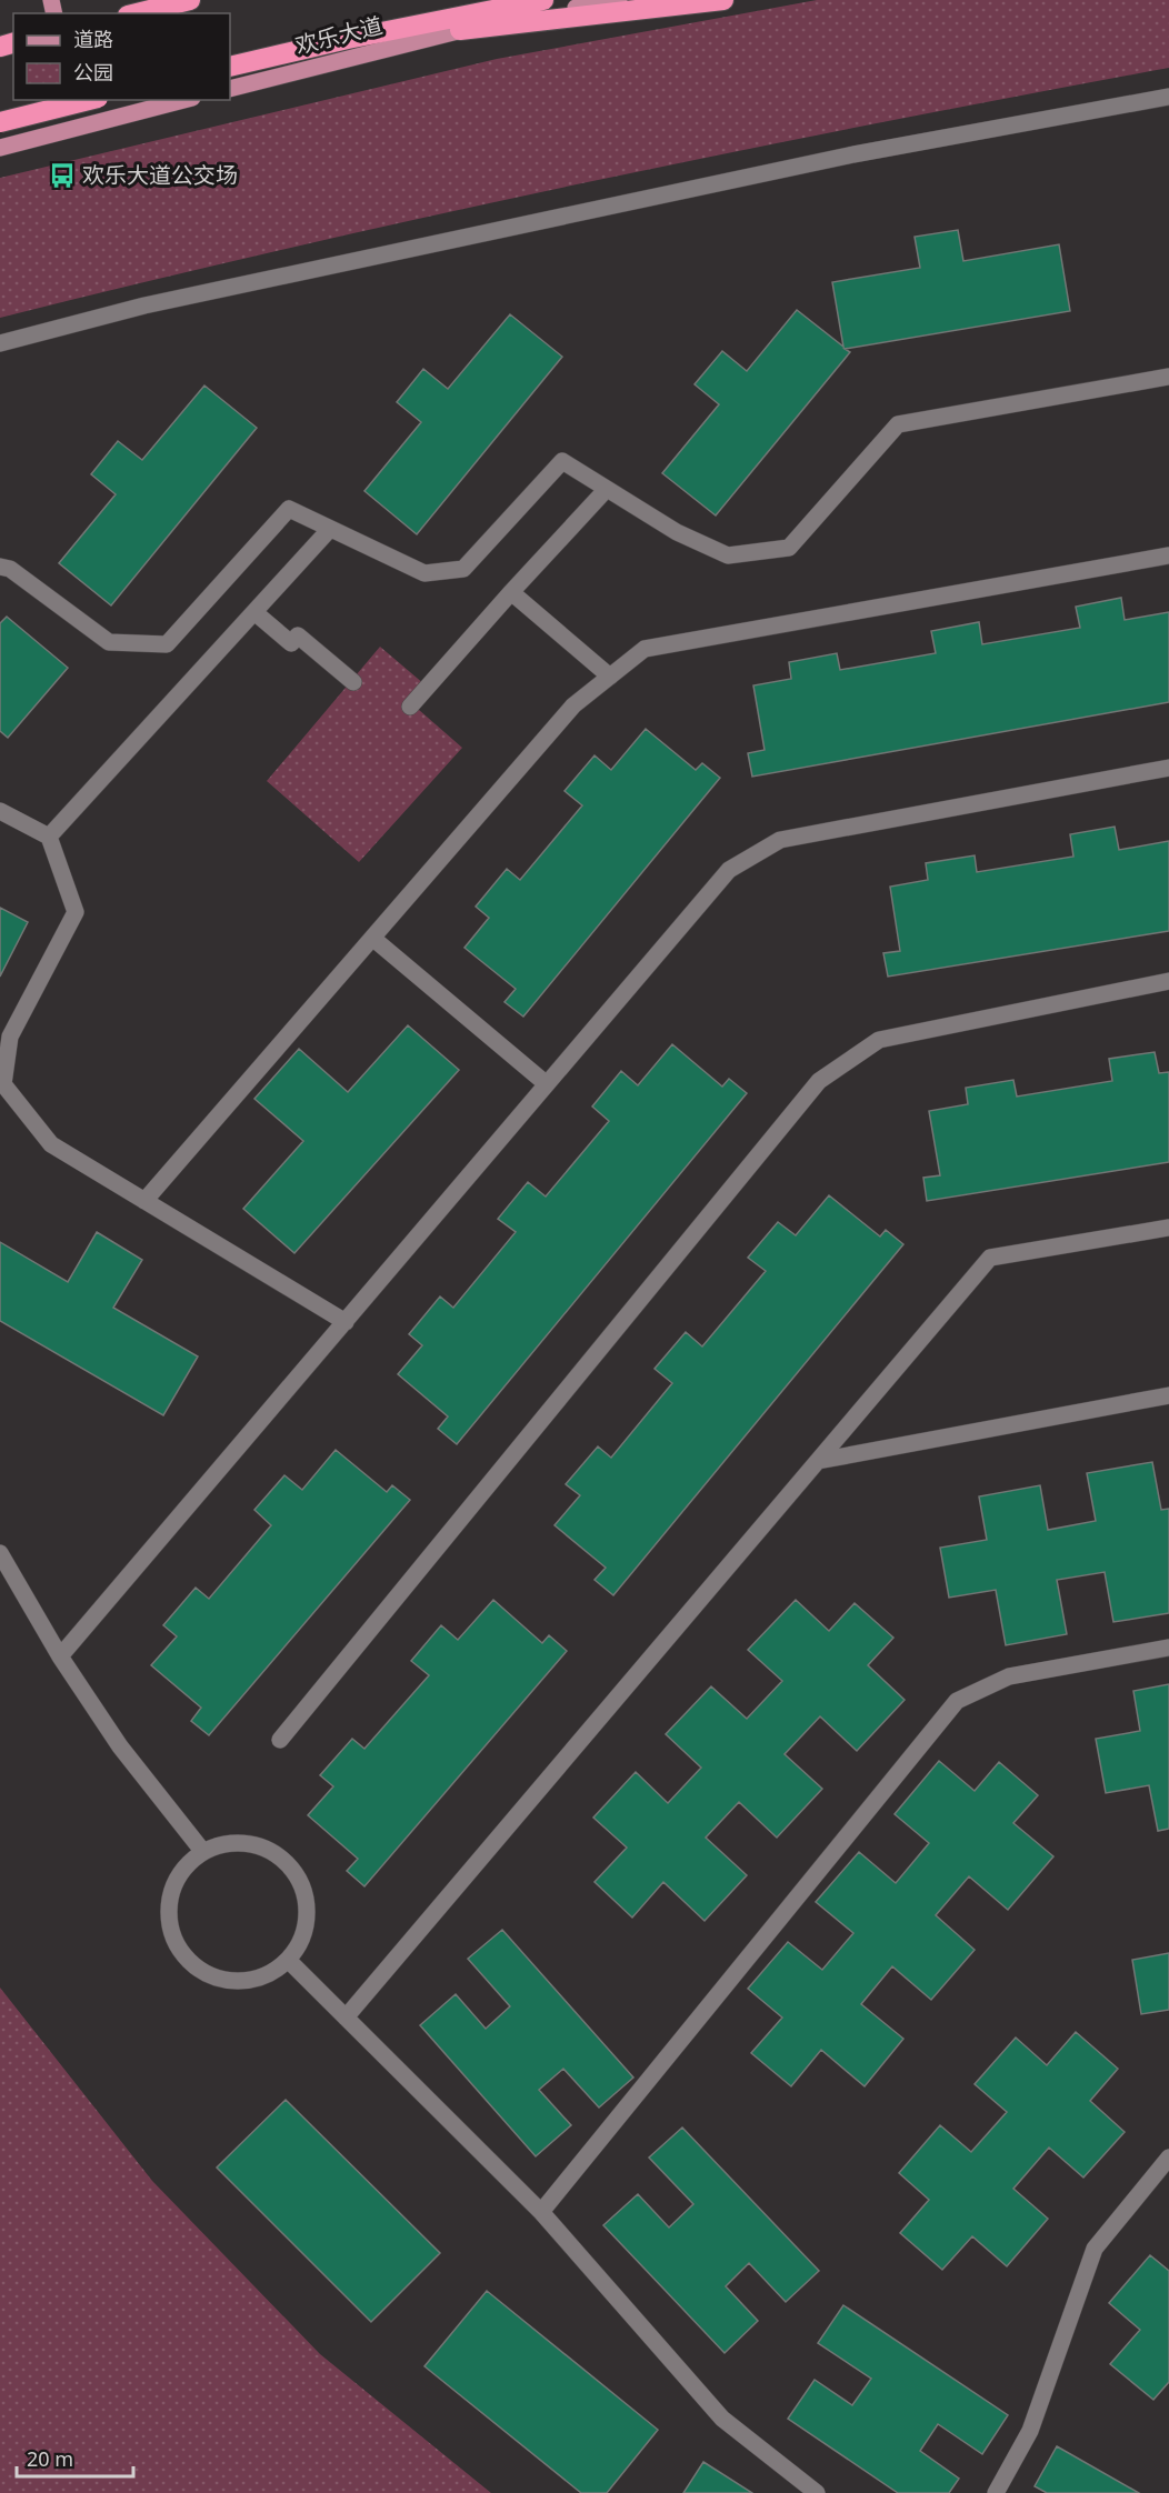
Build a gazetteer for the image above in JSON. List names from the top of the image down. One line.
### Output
{"streets":{"highway":["欢乐大道"]},"places":{"bus stop":["欢乐大道公交场"]},"legend":["道路","公园"],"scale_bar":"20 m"}
